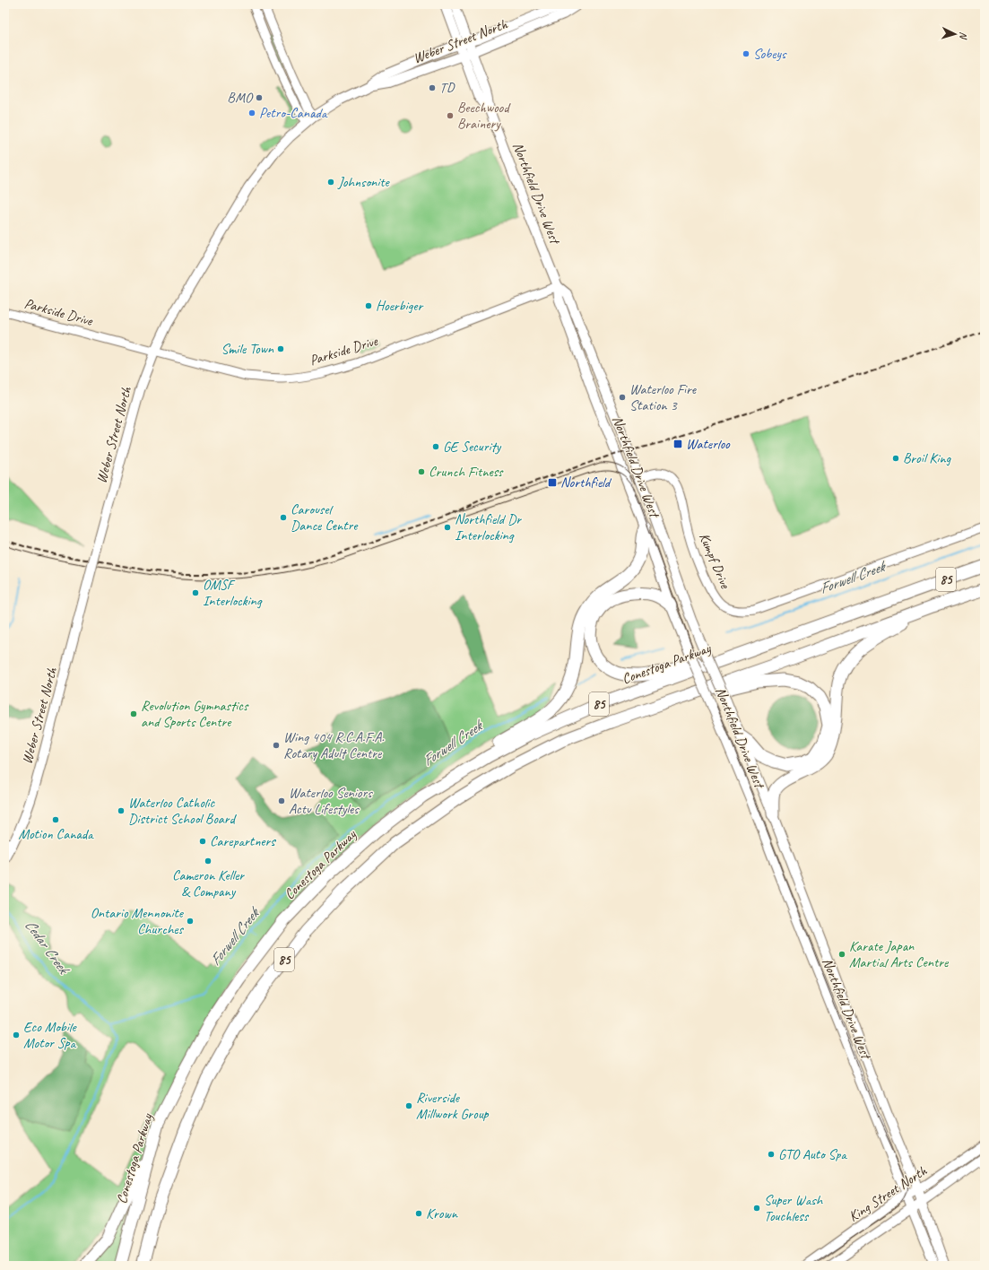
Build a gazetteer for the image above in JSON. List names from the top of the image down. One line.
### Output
{"streets":{"highway":["85","Conestoga Parkway"],"main road":["Weber Street North","Northfield Drive West","King Street North"],"street":["Parkside Drive","Kumpf Drive"]},"crossings":[["Weber Street North","Northfield Drive West"],["Weber Street North","Parkside Drive"],["Northfield Drive West","Parkside Drive"],["Northfield Drive West","Kumpf Drive"],["Northfield Drive West","King Street North"]],"water":["Forwell Creek","Cedar Creek"],"places":{"other":["Sobeys","TD","BMO","Petro-Canada","Beechwood Brainery","Johnsonite","Hoerbiger","Smile Town","Waterloo Fire Station 3","GE Security","Broil King","Crunch Fitness","Carousel Dance Centre","Northfield Dr Interlocking","OMSF Interlocking","Revolution Gymnastics and Sports Centre","Wing 404 R.C.A.F.A. Rotary Adult Centre","Waterloo Seniors Actv Lifestyles","Waterloo Catholic District School Board","Motion Canada","Carepartners","Cameron Keller & Company","Ontario Mennonite Churches","Karate Japan Martial Arts Centre","Eco Mobile Motor Spa","Riverside Millwork Group","GTO Auto Spa","Super Wash Touchless","Krown"],"transit":["Waterloo","Northfield"]},"north":"right"}
